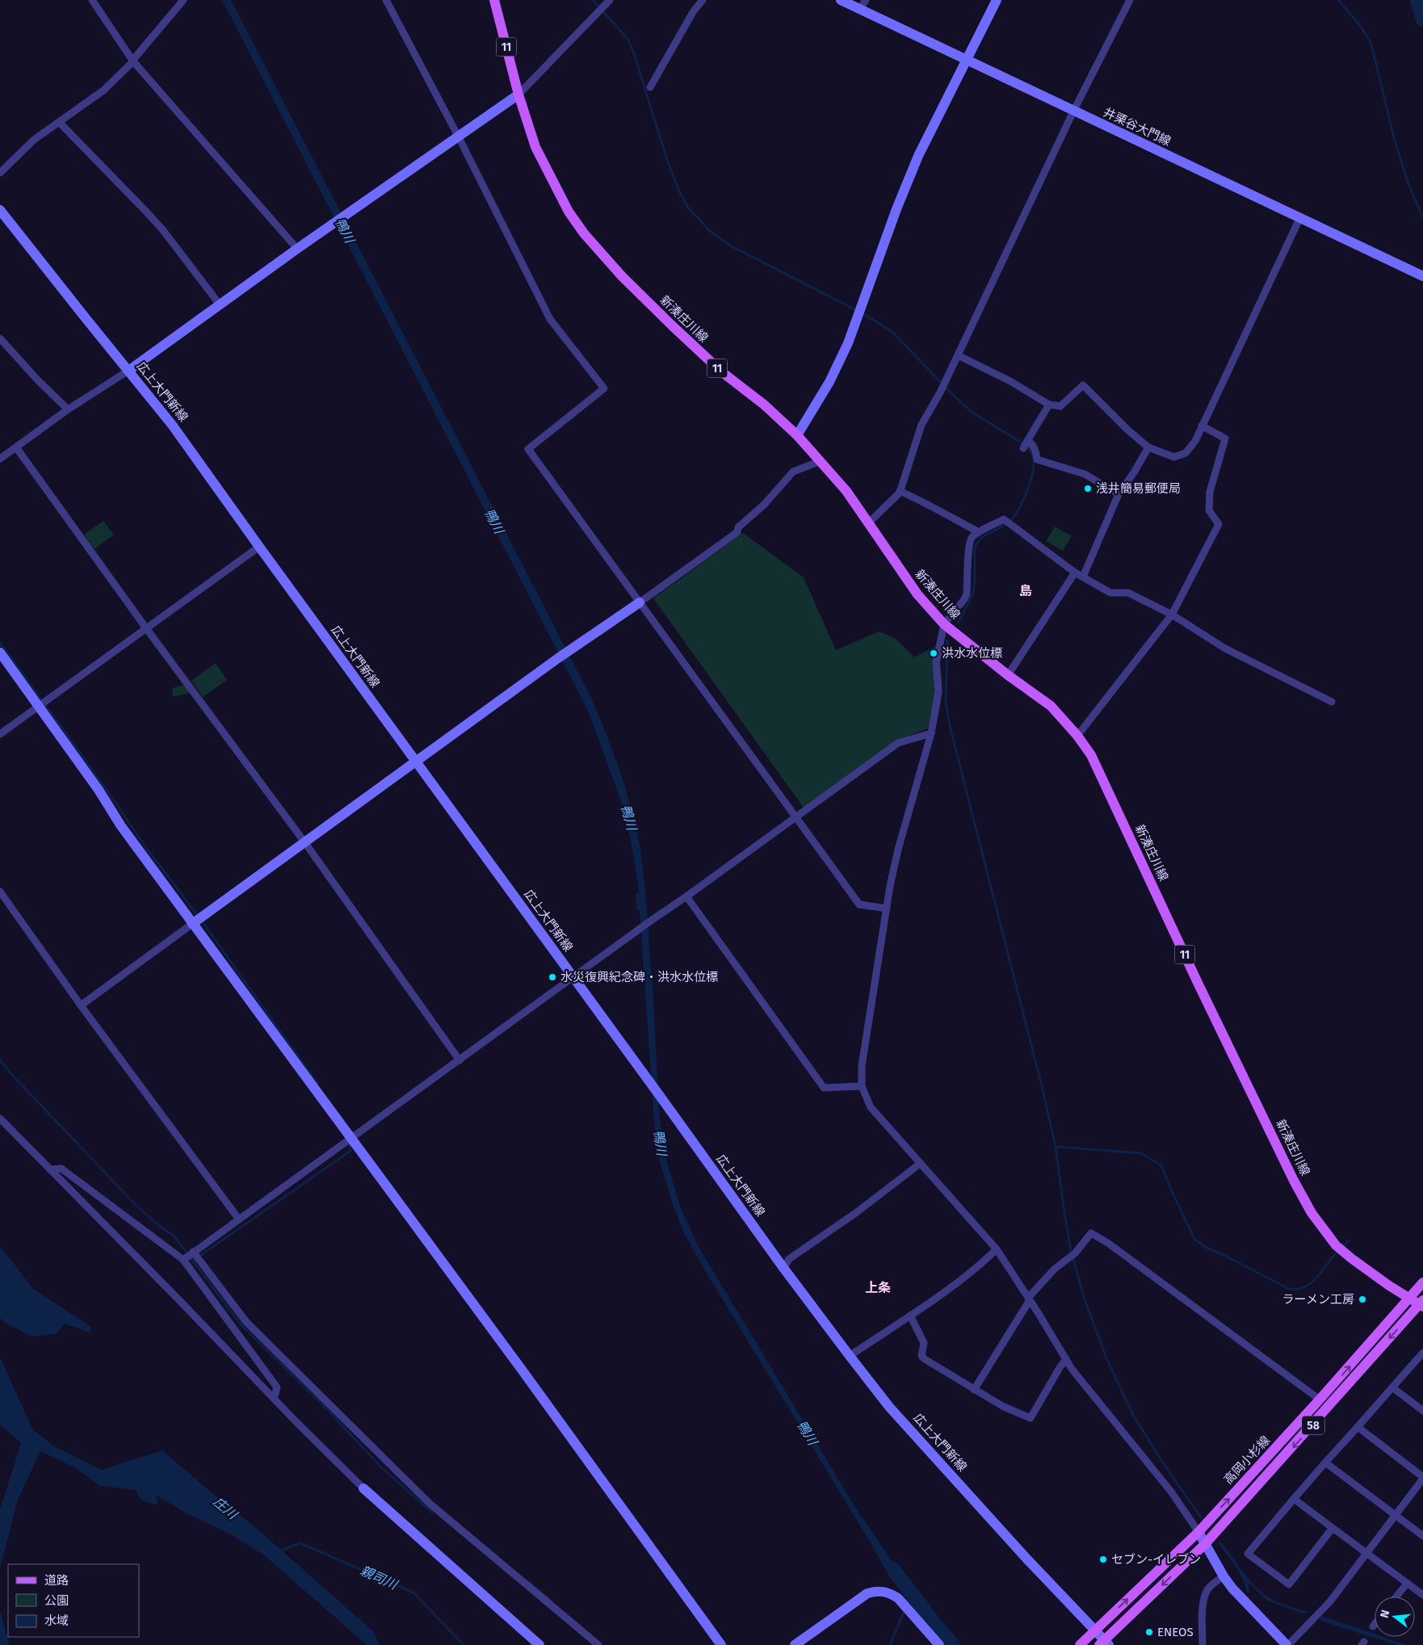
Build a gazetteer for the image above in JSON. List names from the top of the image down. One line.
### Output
{"streets":{"main road":["11","新湊庄川線","58","高岡小杉線"],"street":["井栗谷大門線","広上大門新線"]},"crossings":[["新湊庄川線","高岡小杉線"],["広上大門新線","高岡小杉線"]],"districts":["島","上条"],"water":["鴨川","庄川","親司川"],"places":["浅井簡易郵便局","洪水水位標","水災復興紀念碑・洪水水位標","ラーメン工房","セブン-イレブン","ENEOS"],"legend":["道路","公園","水域"],"north":"left"}
